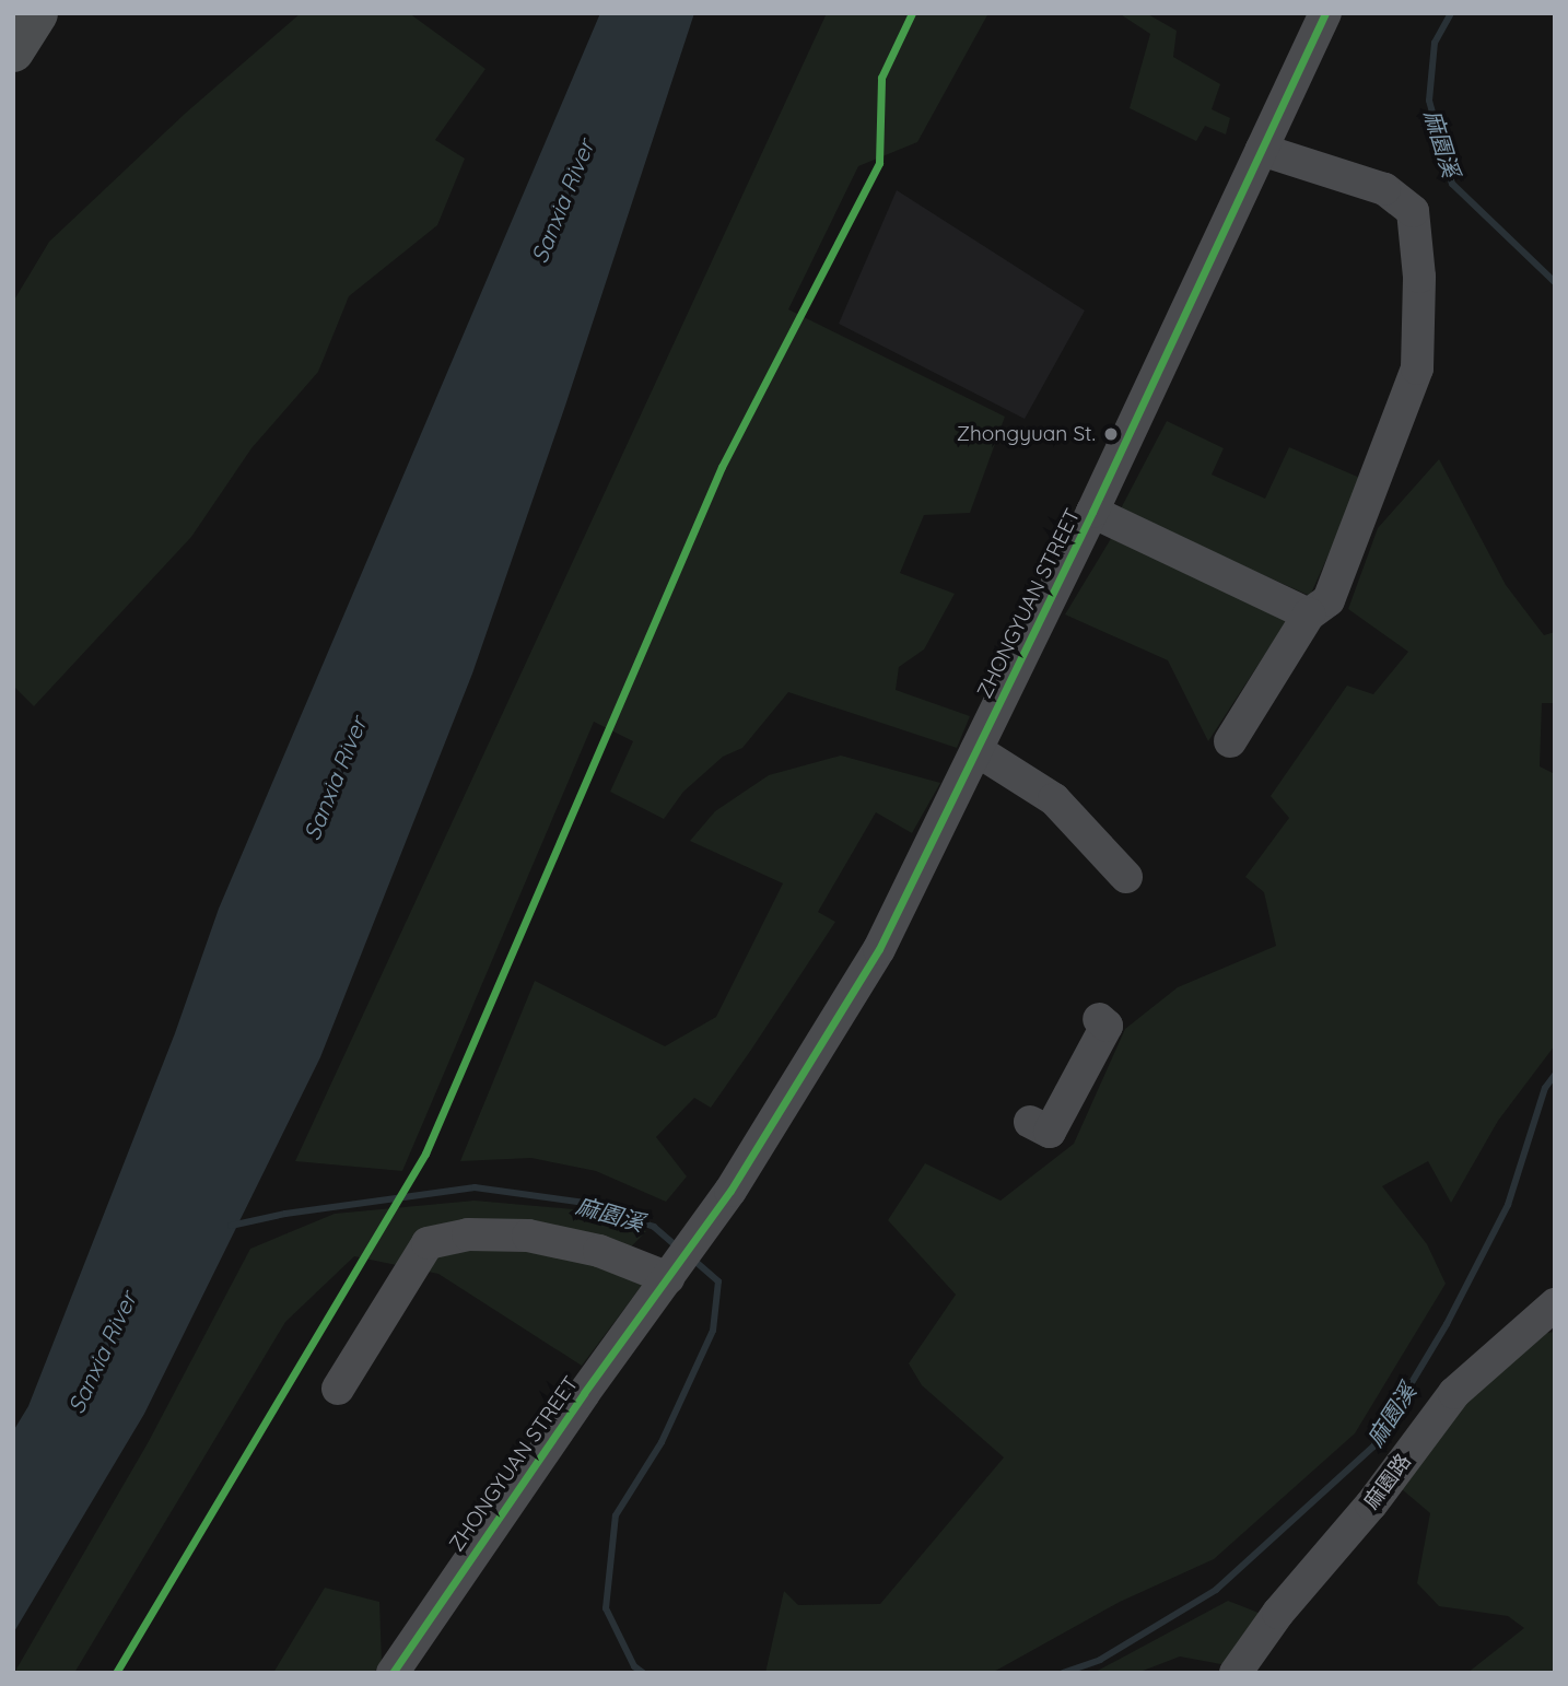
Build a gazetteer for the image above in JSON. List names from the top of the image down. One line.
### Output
{"streets":{"street":["ZHONGYUAN STREET","麻園路"]},"water":["麻園溪","Sanxia River"],"places":["Zhongyuan St."]}
